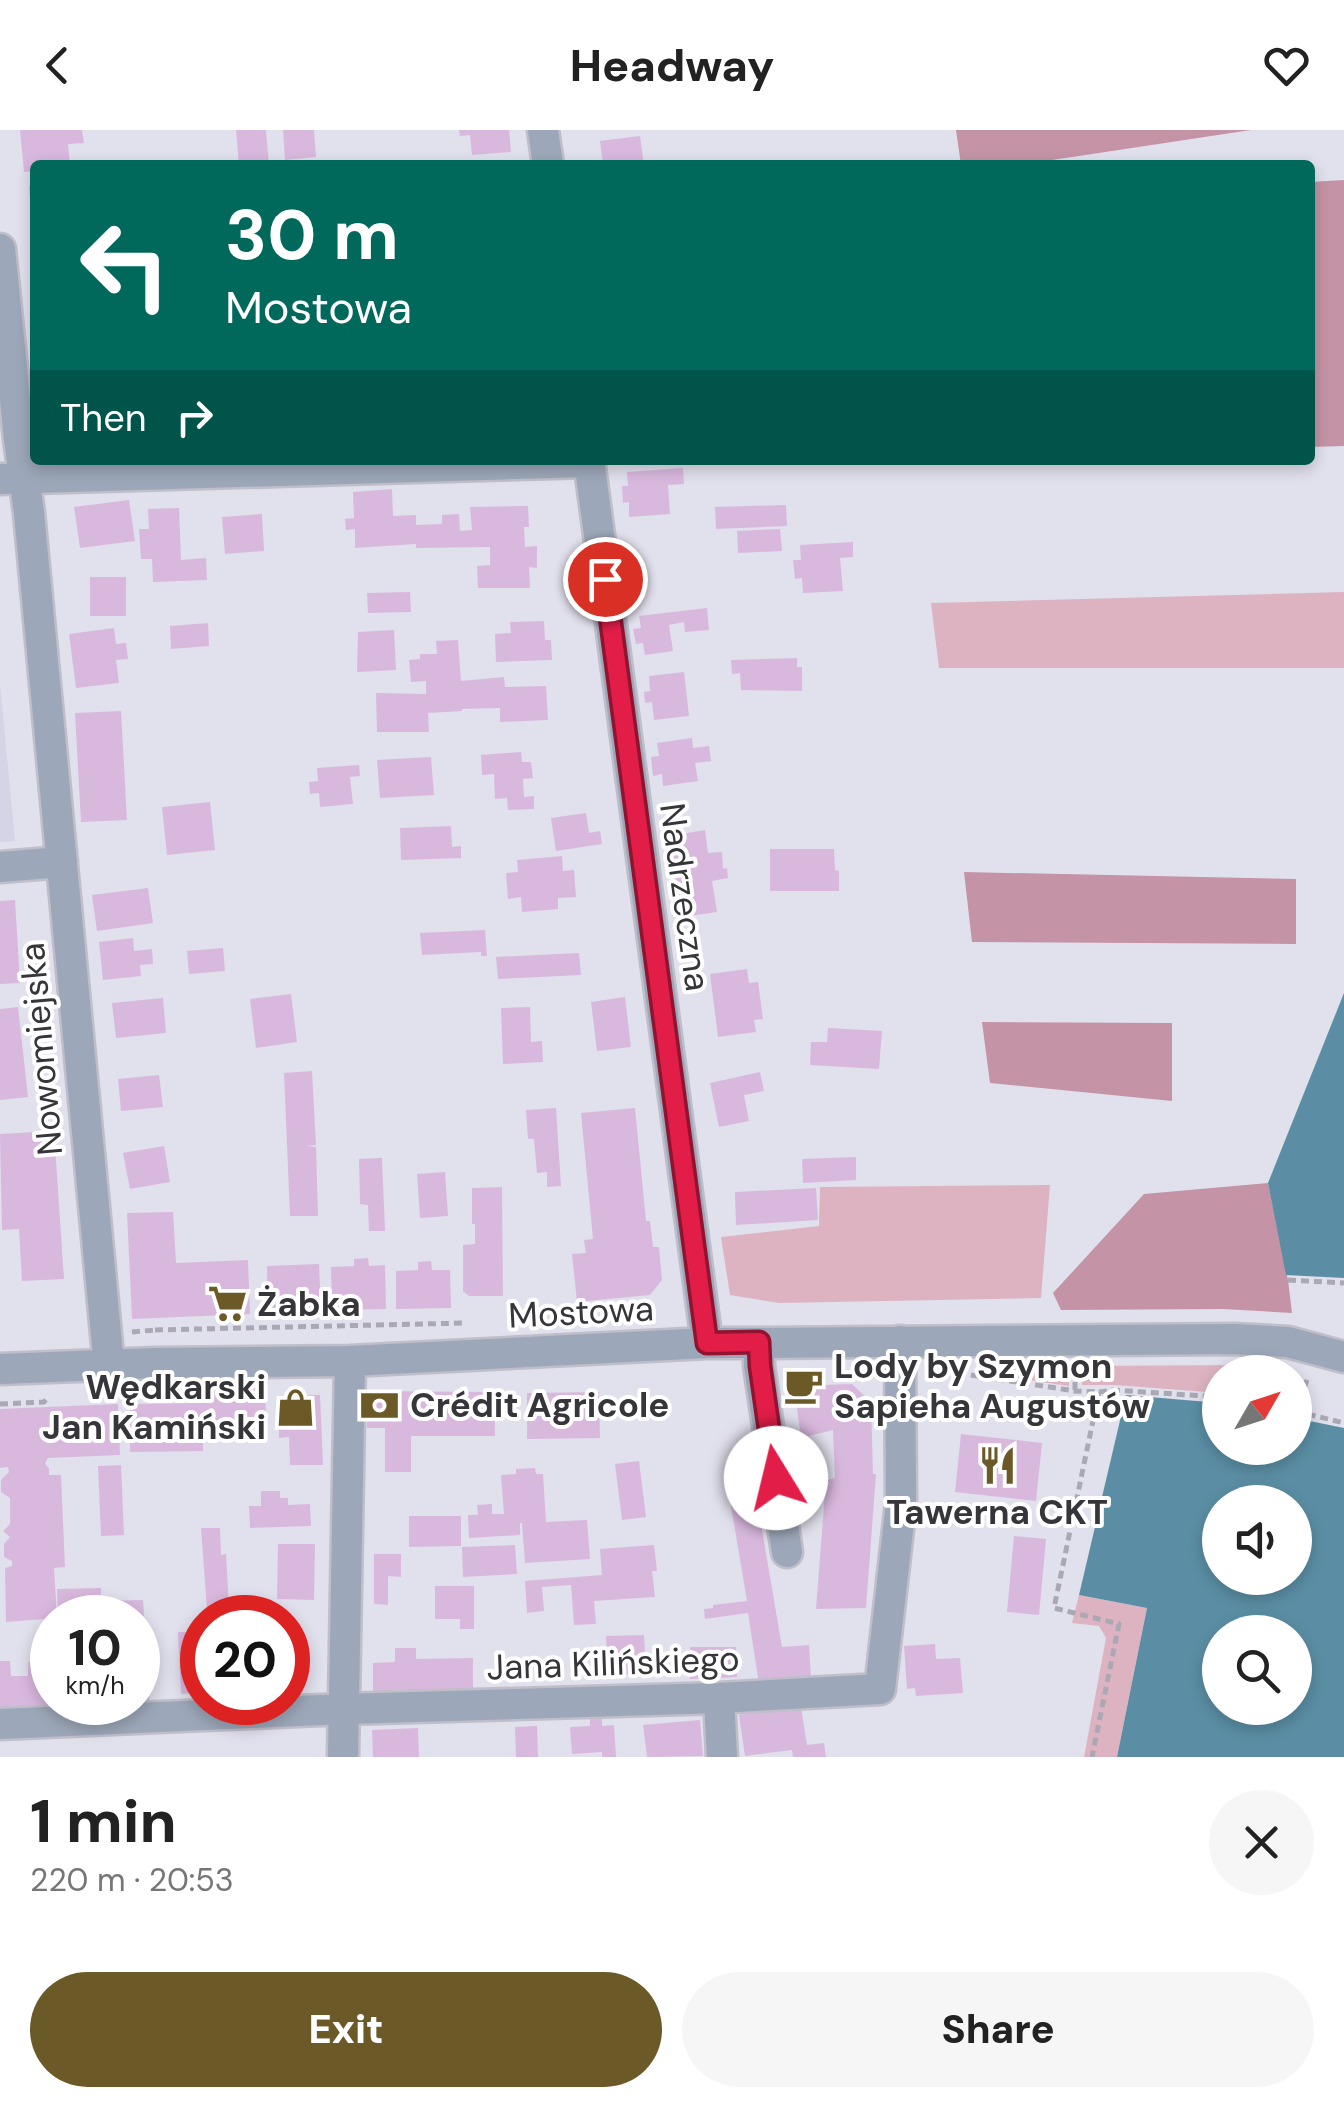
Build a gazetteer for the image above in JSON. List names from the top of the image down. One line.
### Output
{"streets":{"street":["Nadrzeczna","Nowomiejska","Mostowa","Jana Kilińskiego"]},"crossings":[["Nadrzeczna","Mostowa"],["Nowomiejska","Mostowa"],["Mostowa","Jana Kilińskiego"]],"places":{"supermarket":["Żabka"],"cafe":["Lody by Szymon Sapieha Augustów"],"bank":["Crédit Agricole"],"shop":["Wędkarski Jan Kamiński"],"restaurant":["Tawerna CKT"]},"north":"top right","page":{"header":"Headway","turn":["30 m","Mostowa"],"then":"Then","speed":"10 km/h","limit":"20","heading":["1 min","220 m · 20:53"],"buttons":["Exit","Share"]}}
